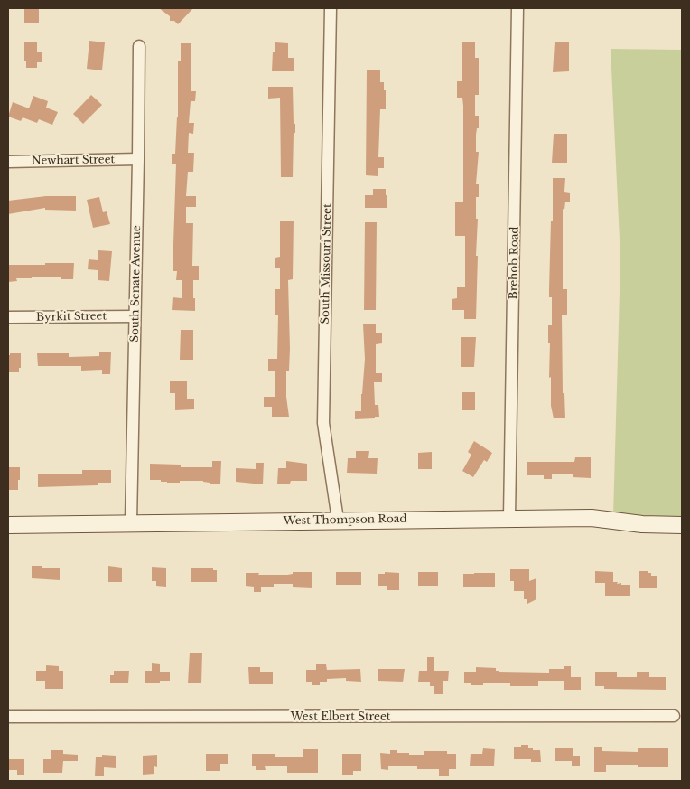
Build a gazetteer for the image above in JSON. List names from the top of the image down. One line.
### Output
{"streets":{"main road":["West Thompson Road"],"street":["Newhart Street","Brehob Road","South Missouri Street","South Senate Avenue","Byrkit Street","West Elbert Street"]},"crossings":[["Newhart Street","South Senate Avenue"],["Brehob Road","West Thompson Road"],["South Missouri Street","West Thompson Road"],["South Senate Avenue","Byrkit Street"],["South Senate Avenue","West Thompson Road"]]}
